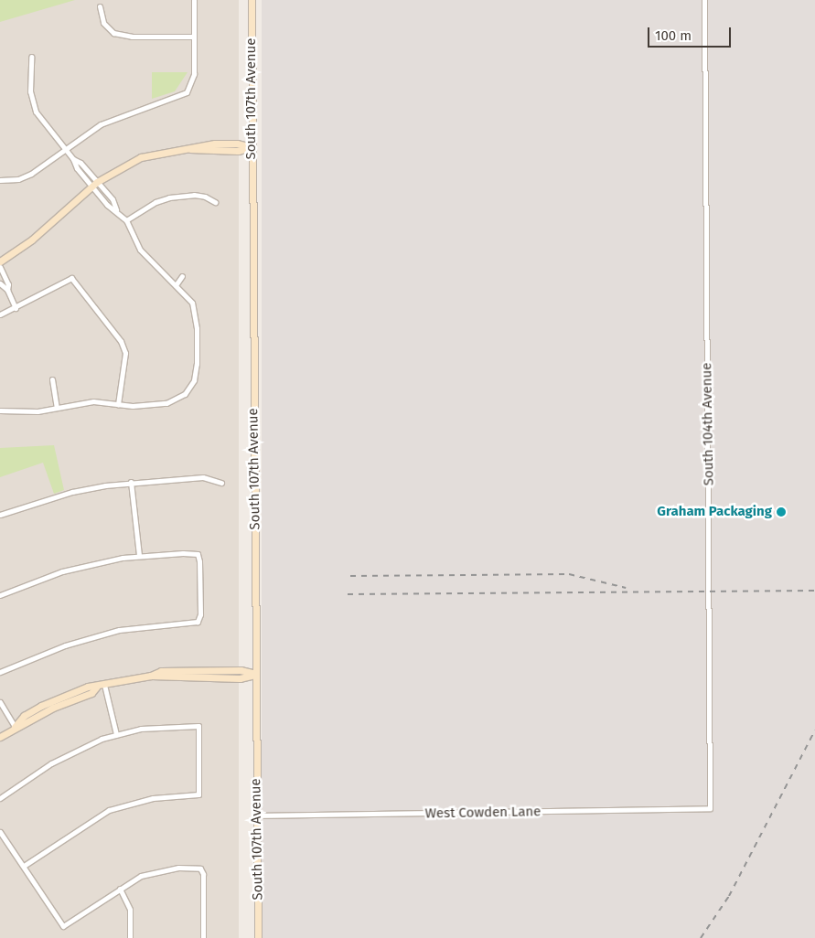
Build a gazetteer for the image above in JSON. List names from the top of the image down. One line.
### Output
{"streets":{"main road":["South 107th Avenue"],"street":["South 104th Avenue","West Cowden Lane"]},"crossings":[["South 107th Avenue","West Cowden Lane"],["South 104th Avenue","West Cowden Lane"]],"places":["Graham Packaging"],"scale_bar":"100 m"}
